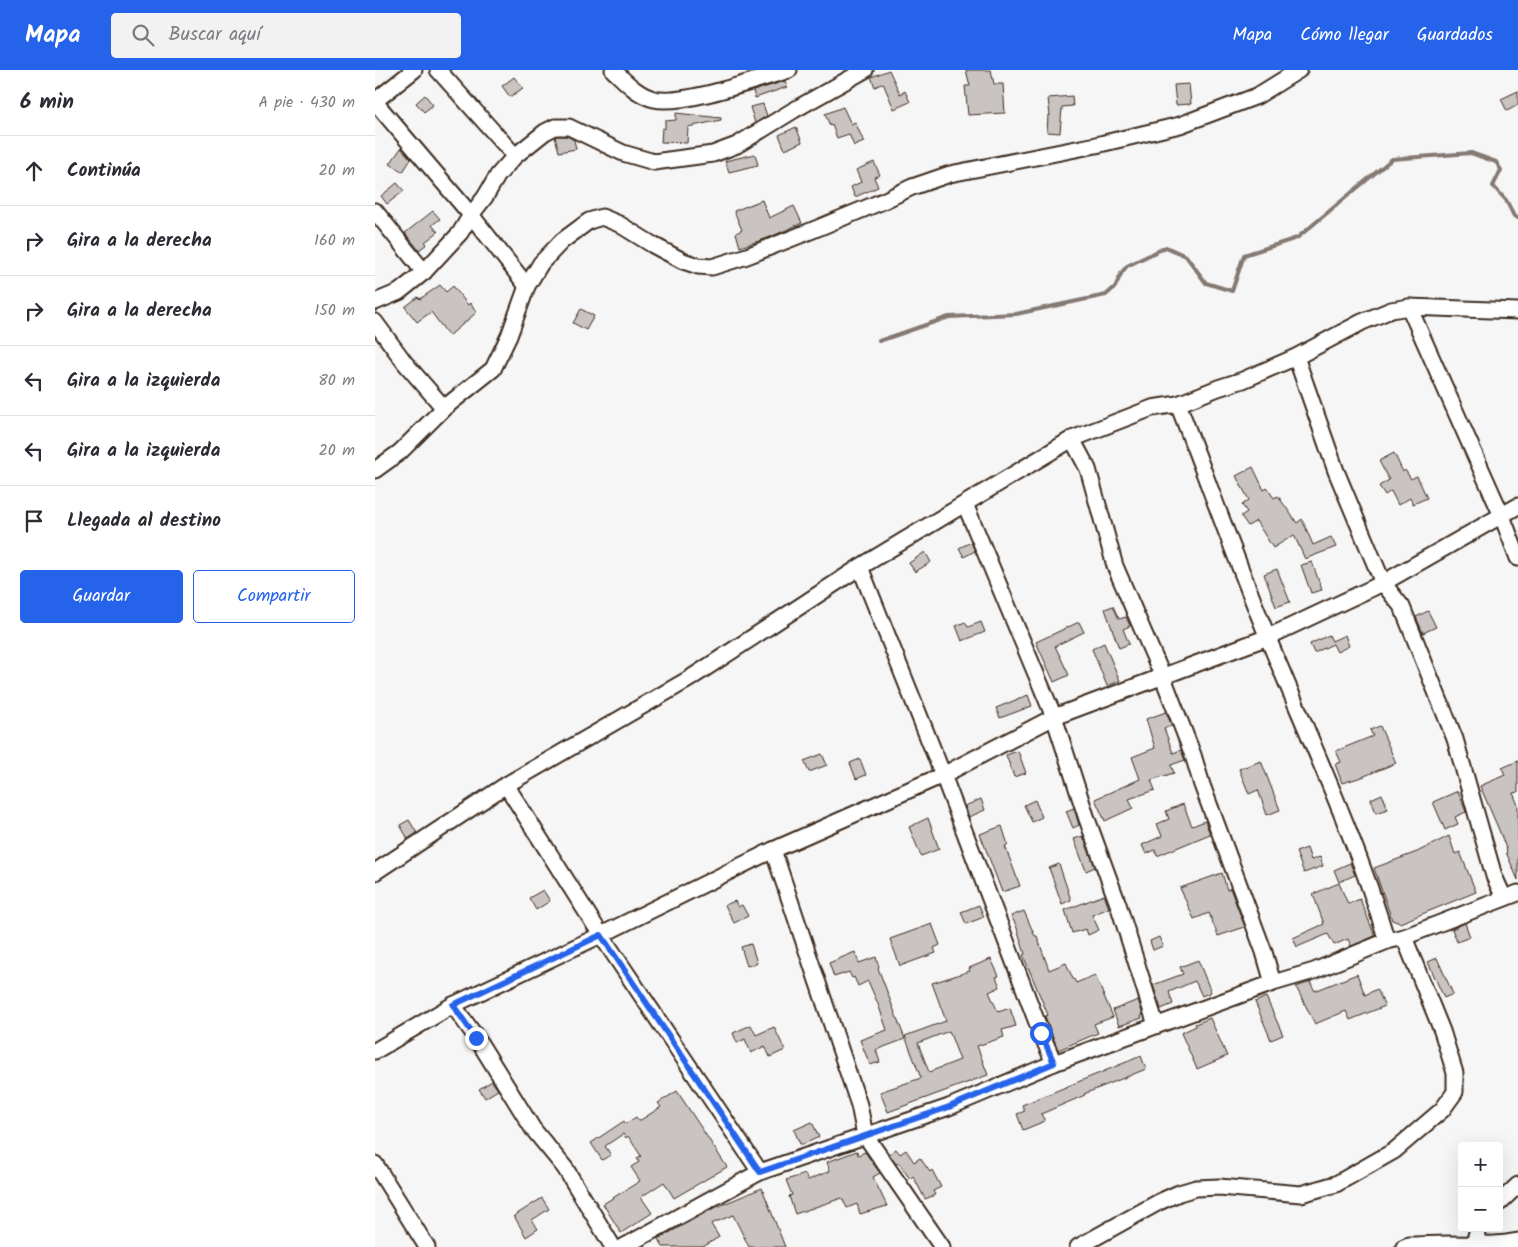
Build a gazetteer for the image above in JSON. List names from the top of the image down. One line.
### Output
{"page":{"header":"Mapa","search":"Buscar aquí","nav":["Mapa","Cómo llegar","Guardados"],"heading":["6 min","A pie · 430 m"],"list":[["Continúa","20 m"],["Gira a la derecha","160 m"],["Gira a la derecha","150 m"],["Gira a la izquierda","80 m"],["Gira a la izquierda","20 m"],"Llegada al destino"],"buttons":["Guardar","Compartir"],"map_buttons":["+","−"]}}
